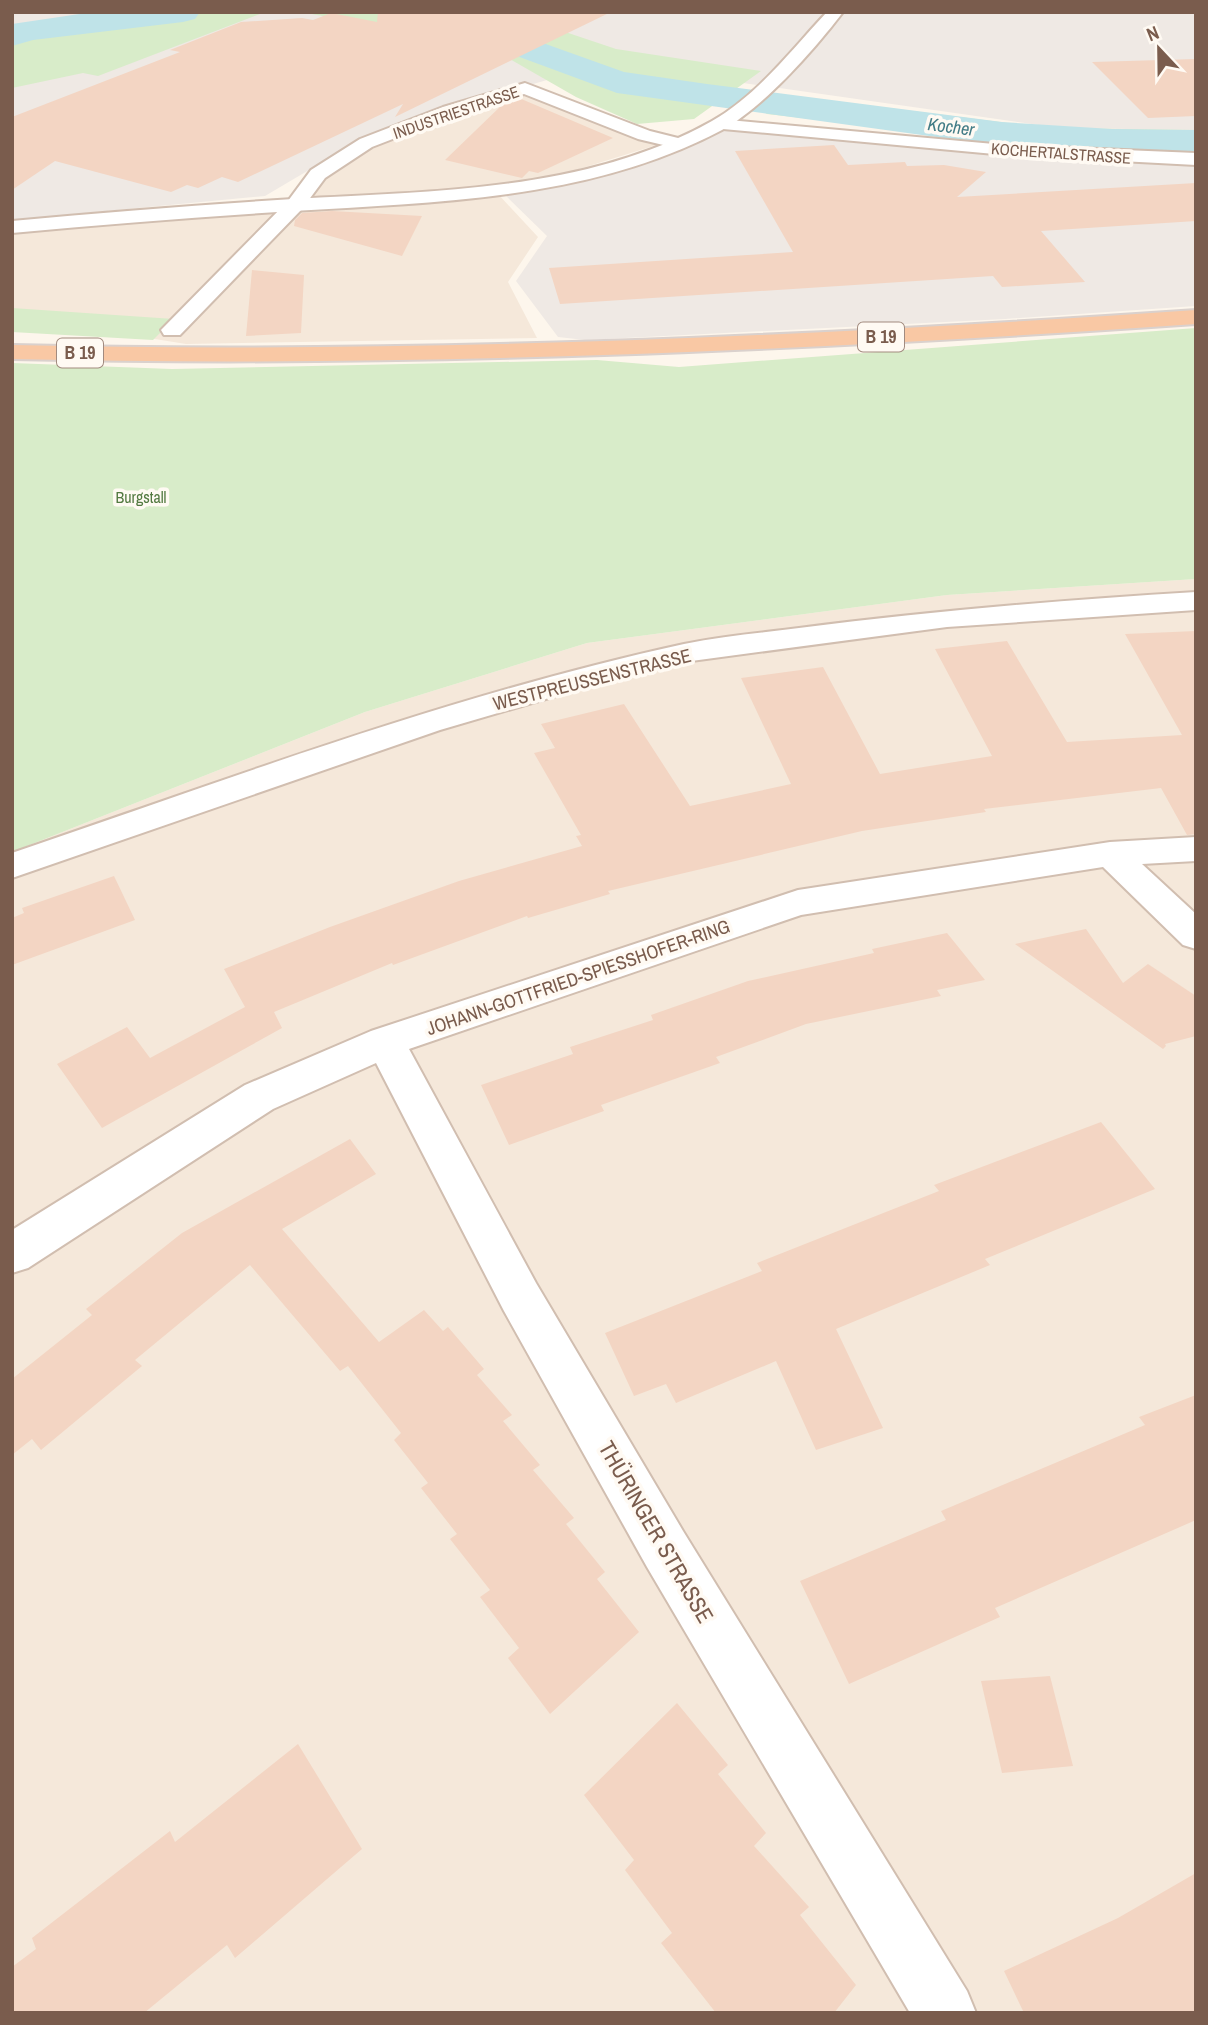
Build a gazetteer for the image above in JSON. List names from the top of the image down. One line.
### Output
{"streets":{"highway":["B 19"],"street":["INDUSTRIESTRASSE","KOCHERTALSTRASSE","WESTPREUSSENSTRASSE","JOHANN-GOTTFRIED-SPIESSHOFER-RING","THÜRINGER STRASSE"]},"crossings":[["JOHANN-GOTTFRIED-SPIESSHOFER-RING","THÜRINGER STRASSE"]],"water":["Kocher"],"parks":["Burgstall"],"north":"top"}
